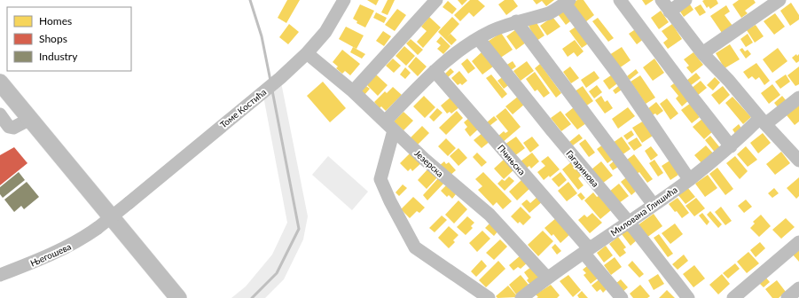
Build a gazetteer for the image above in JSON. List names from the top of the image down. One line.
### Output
{"streets":{"street":["Томе Костића","Пчињска","Језерска","Гагаринова","Милована Глишића","Његошева"]},"crossings":[["Томе Костића","Језерска"],["Томе Костића","Његошева"],["Пчињска","Милована Глишића"],["Језерска","Милована Глишића"],["Гагаринова","Милована Глишића"]],"legend":["Homes","Shops","Industry"]}
